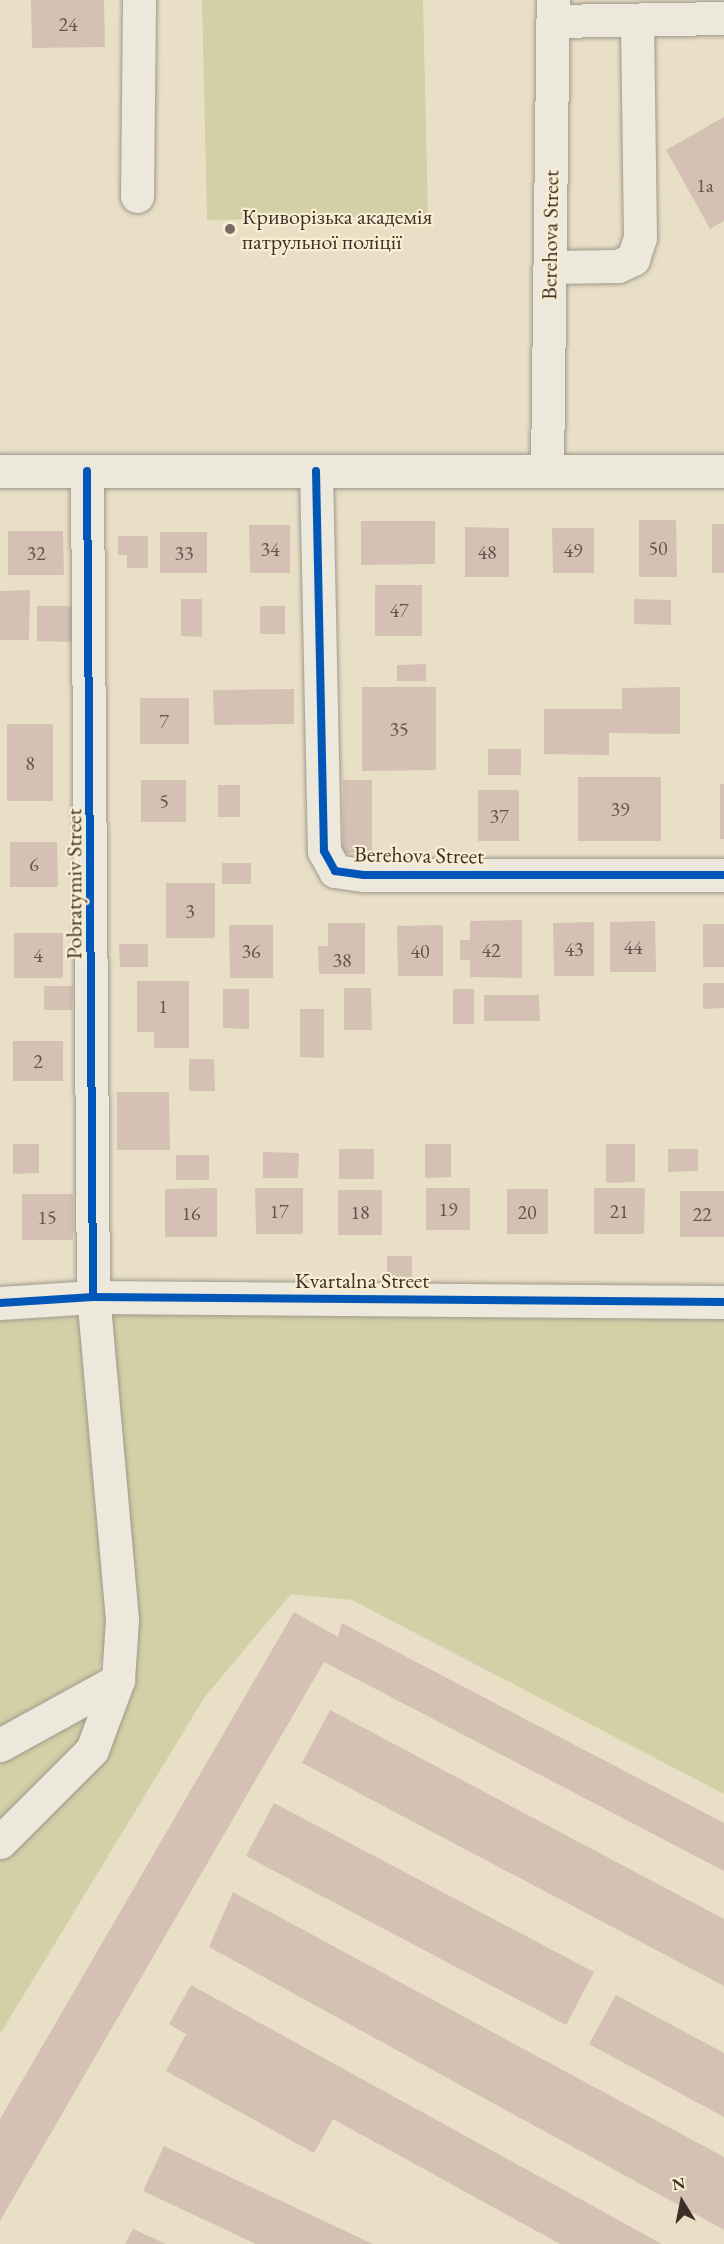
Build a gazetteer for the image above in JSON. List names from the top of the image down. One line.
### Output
{"streets":{"street":["Berehova Street","Pobratymiv Street","Kvartalna Street"]},"crossings":[["Pobratymiv Street","Kvartalna Street"]],"places":["Криворізька академія патрульної поліції"],"house_numbers":["24","1а","50","34","49","48","32","33","47","7","35","8","5","39","37","6","3","44","43","42","36","40","4","38","1","2","19","17","21","18","20","16","22","15"],"north":"top"}
